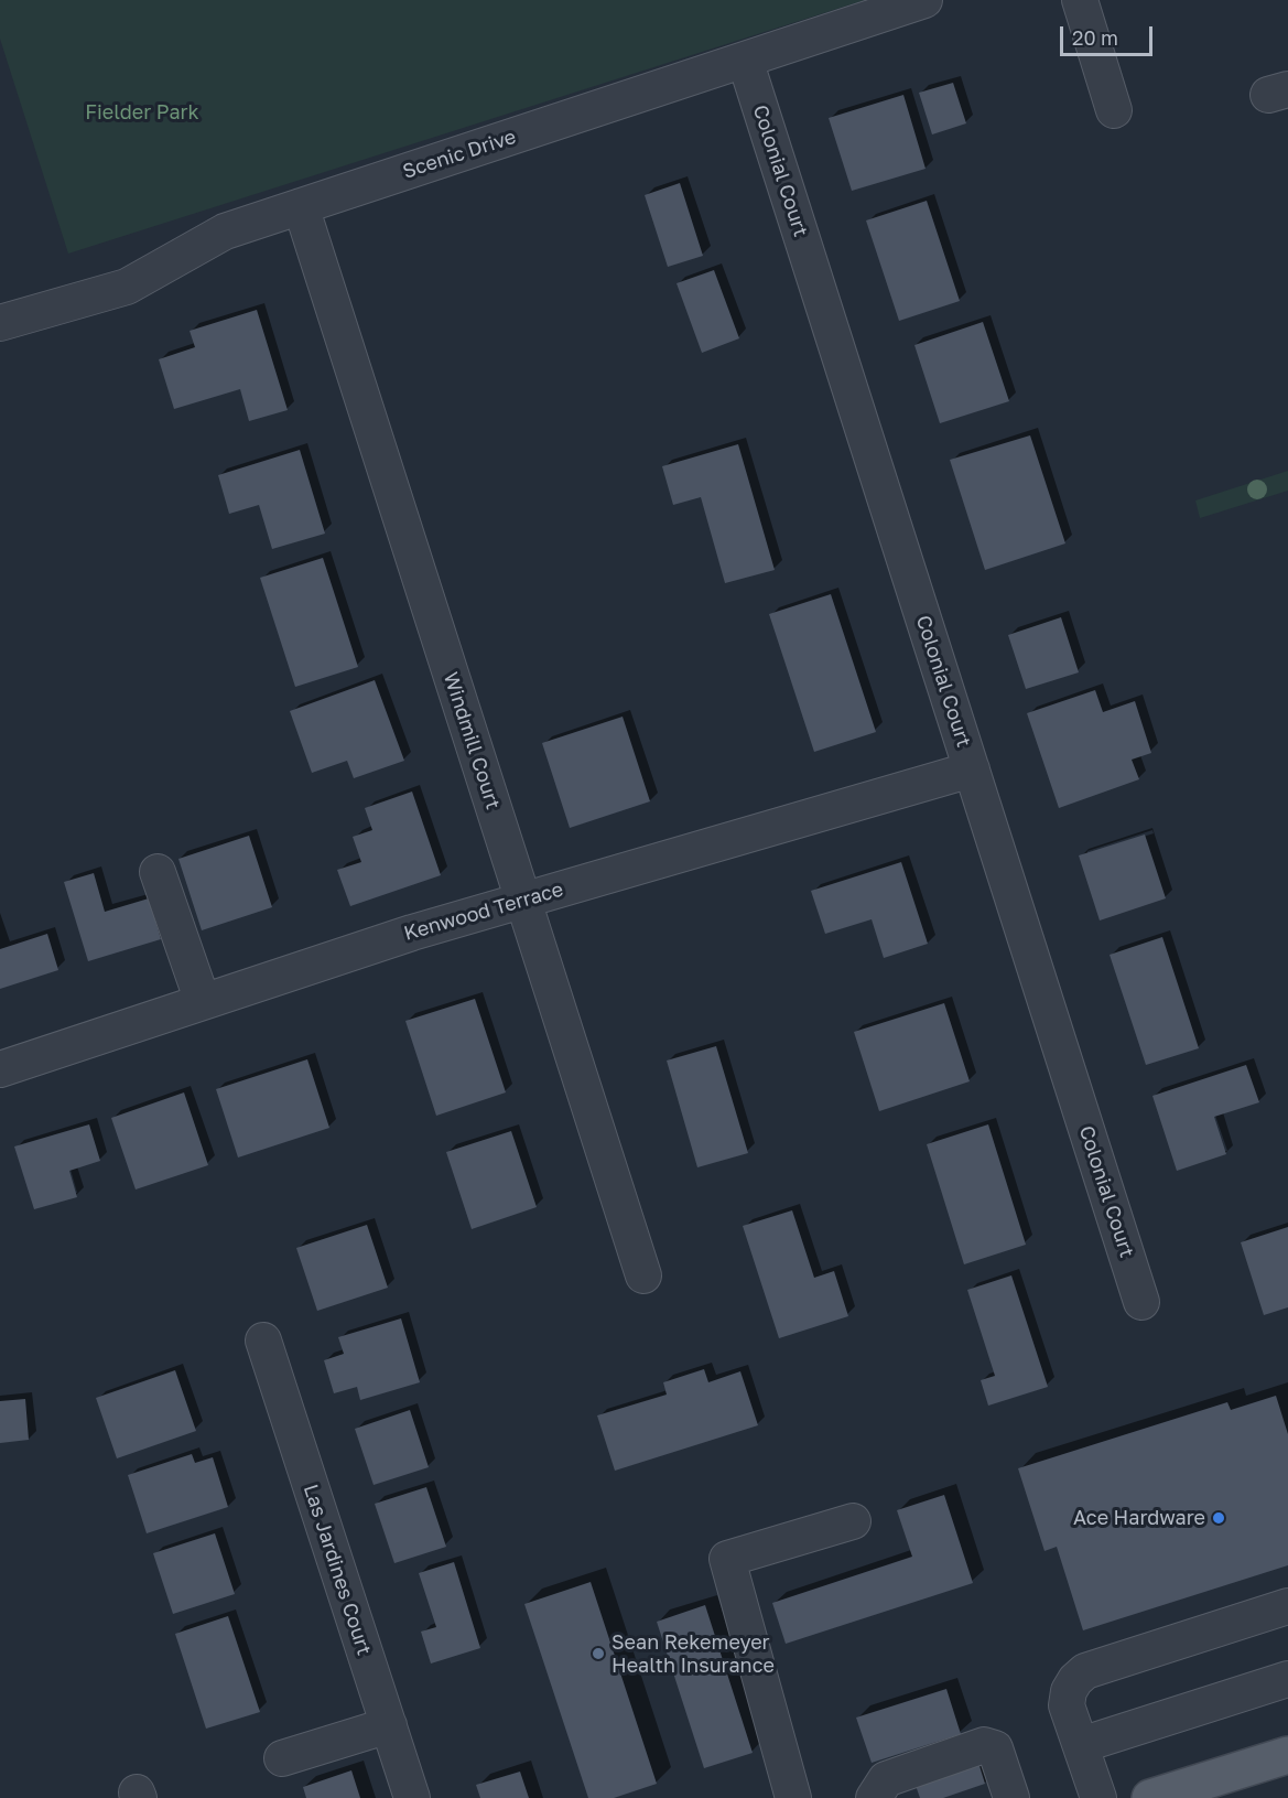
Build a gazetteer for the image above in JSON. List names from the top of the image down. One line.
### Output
{"streets":{"street":["Scenic Drive","Colonial Court","Windmill Court","Kenwood Terrace","Las Jardines Court"]},"crossings":[["Scenic Drive","Colonial Court"],["Scenic Drive","Windmill Court"],["Colonial Court","Kenwood Terrace"],["Windmill Court","Kenwood Terrace"]],"parks":["Fielder Park"],"places":["Ace Hardware","Sean Rekemeyer Health Insurance"],"scale_bar":"20 m"}
